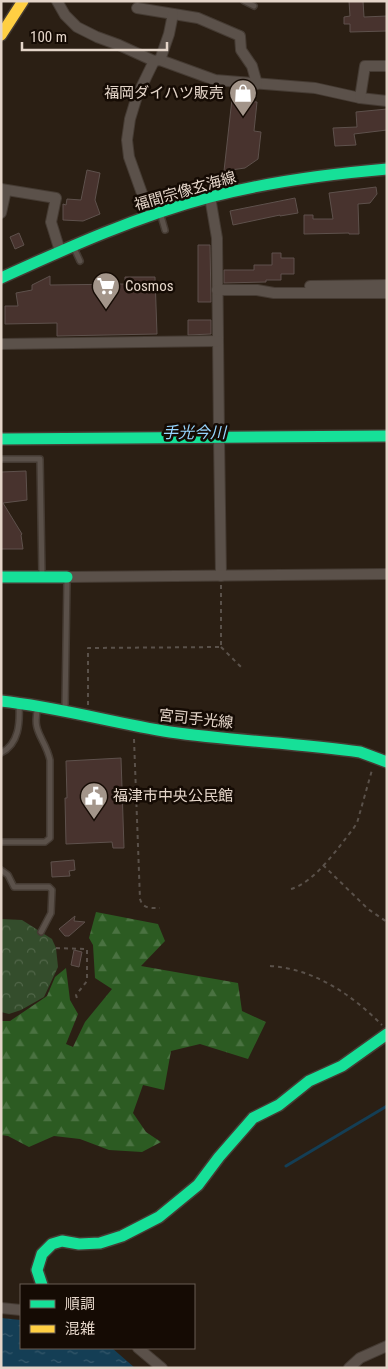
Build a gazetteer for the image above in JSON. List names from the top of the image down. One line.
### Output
{"streets":{"street":["福間宗像玄海線","宮司手光線"]},"water":["手光今川"],"places":{"shop":["福岡ダイハツ販売"],"supermarket":["Cosmos"],"public building":["福津市中央公民館"]},"legend":["順調","混雑"],"scale_bar":"100 m"}
